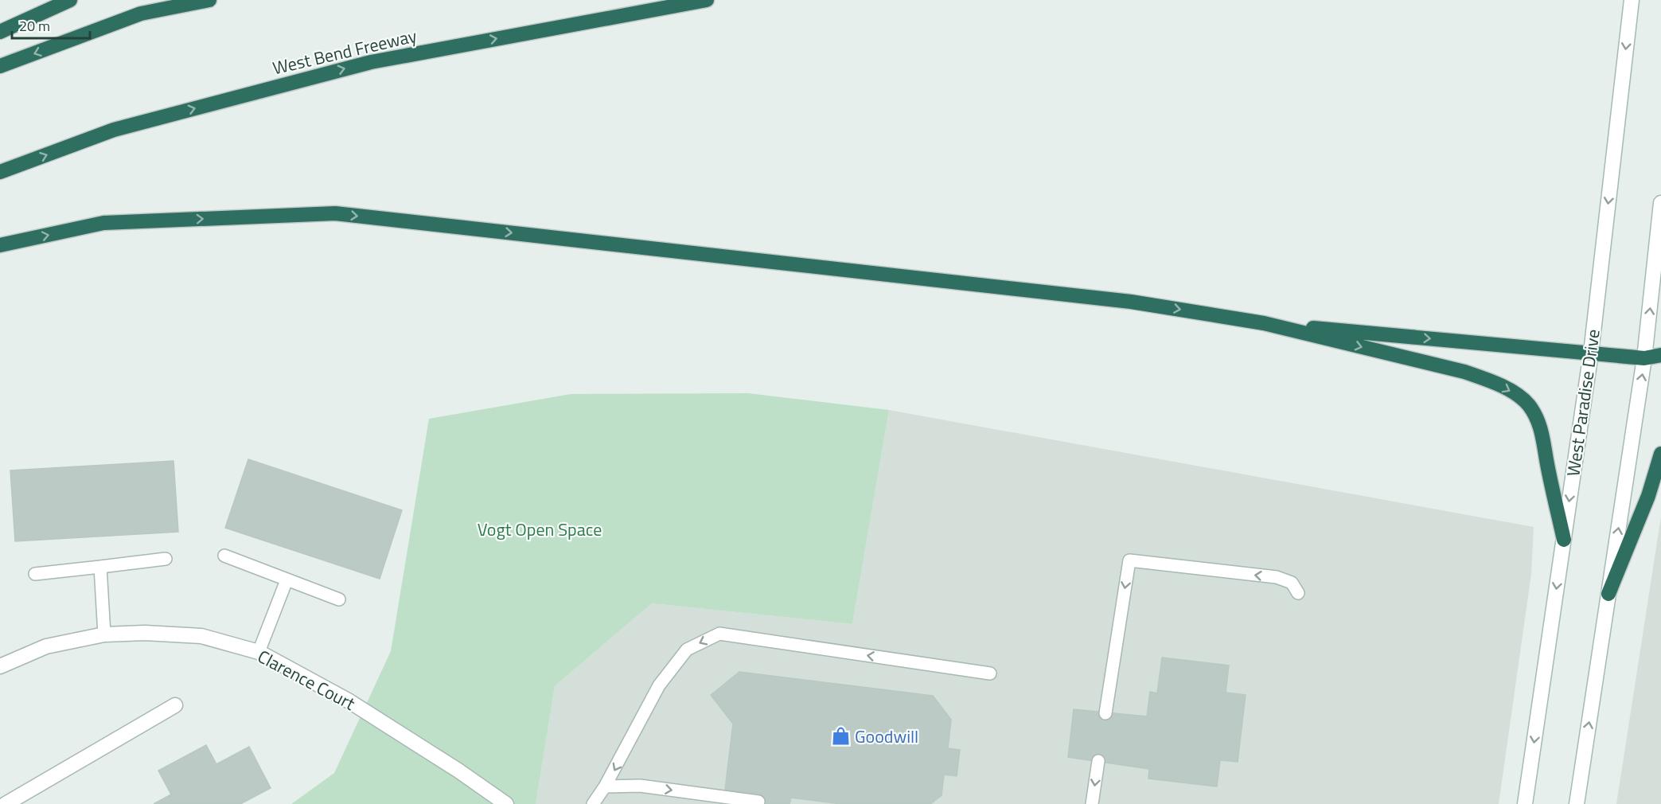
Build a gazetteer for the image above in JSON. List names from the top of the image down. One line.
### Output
{"streets":{"highway":["West Bend Freeway"],"street":["West Paradise Drive","Clarence Court"]},"parks":["Vogt Open Space"],"places":{"shop":["Goodwill"]},"scale_bar":"20 m"}
